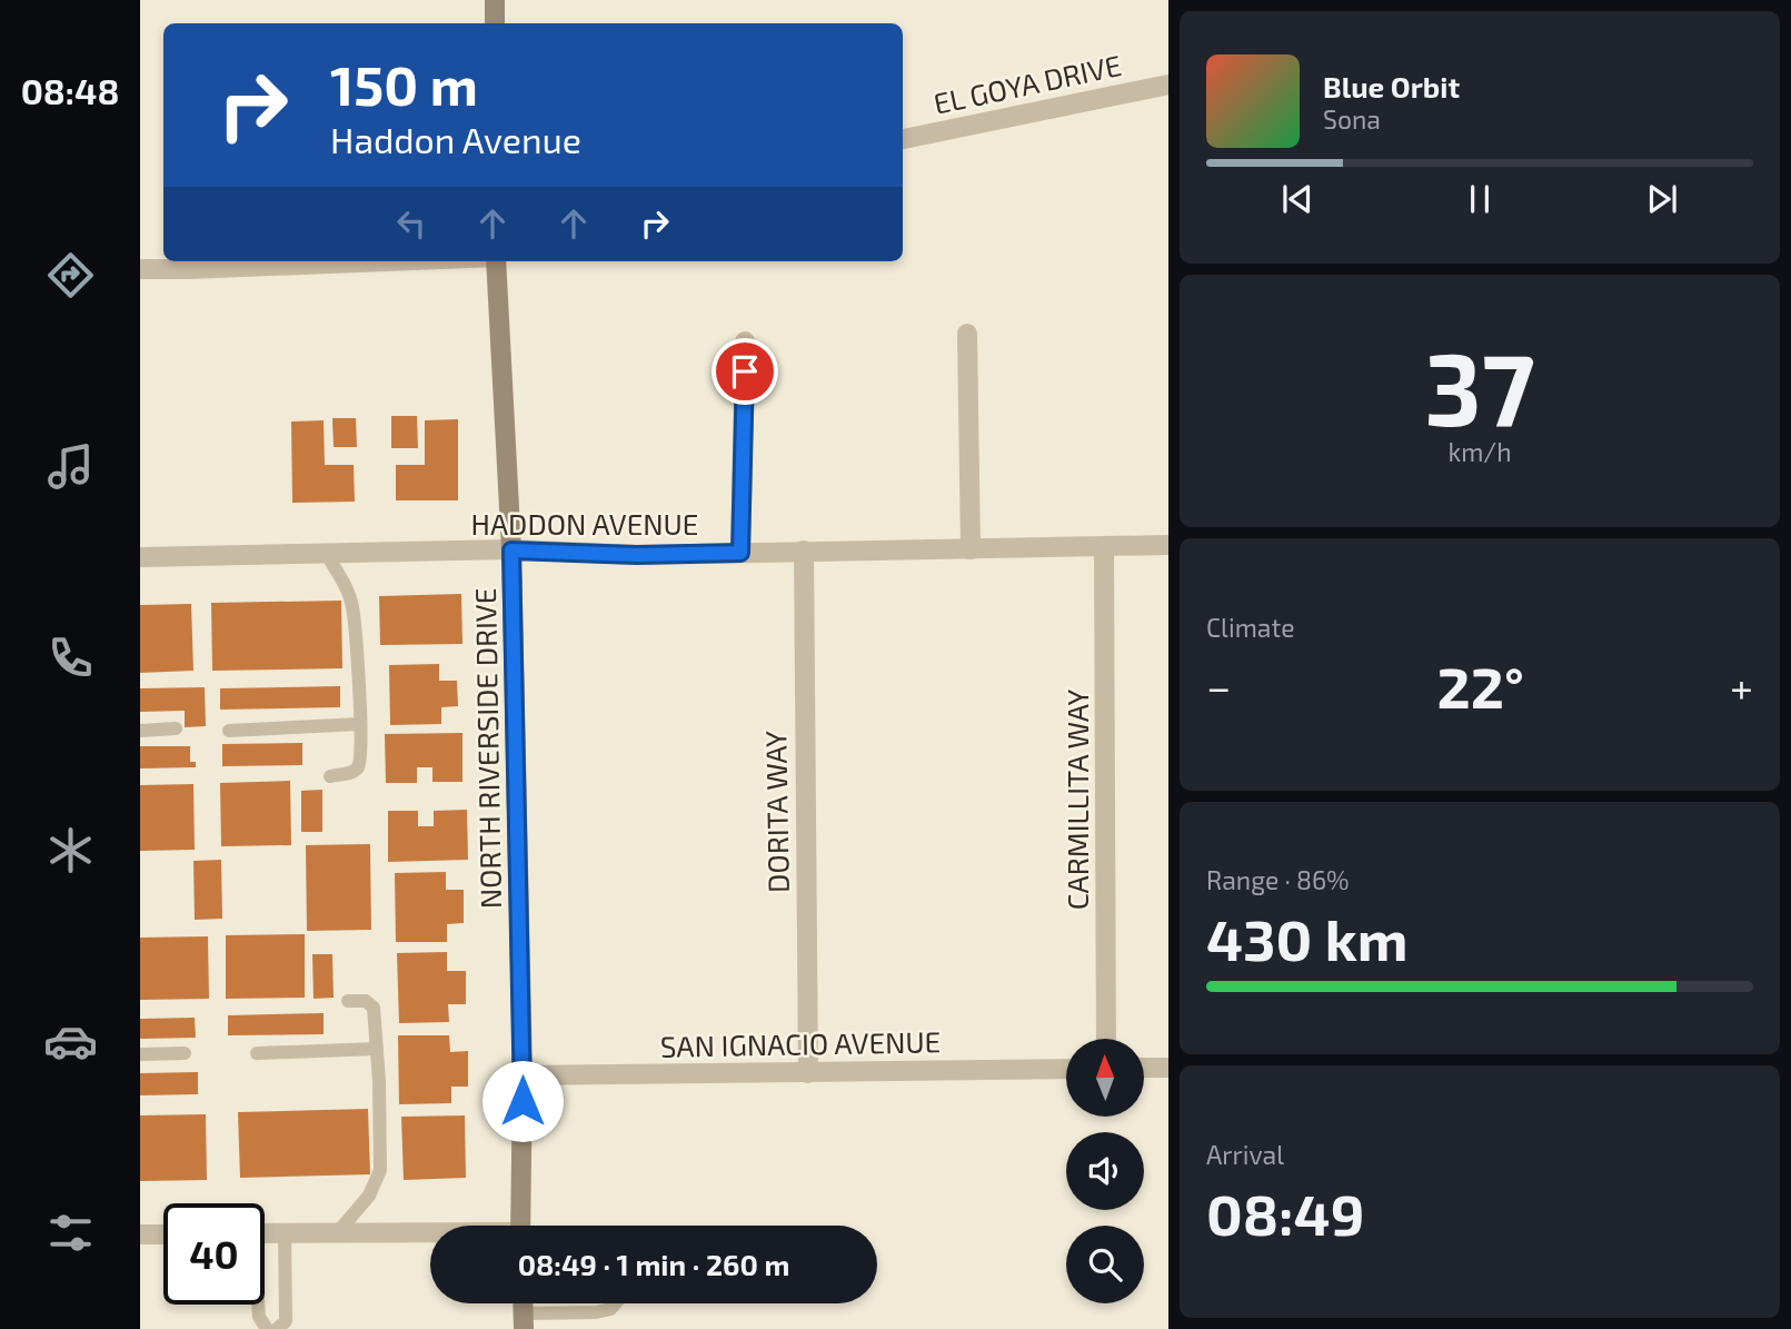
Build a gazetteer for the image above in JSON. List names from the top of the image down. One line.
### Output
{"streets":{"street":["EL GOYA DRIVE","HADDON AVENUE","NORTH RIVERSIDE DRIVE","CARMILLITA WAY","DORITA WAY","SAN IGNACIO AVENUE"]},"crossings":[["HADDON AVENUE","NORTH RIVERSIDE DRIVE"],["HADDON AVENUE","CARMILLITA WAY"],["HADDON AVENUE","DORITA WAY"],["NORTH RIVERSIDE DRIVE","SAN IGNACIO AVENUE"],["DORITA WAY","SAN IGNACIO AVENUE"]],"north":"top","page":{"tabs":"08:48","turn":["150 m","Haddon Avenue"],"song":["Blue Orbit","Sona"],"tile":[["37","km/h"],"Climate",["Range · 86%","430 km"],["Arrival","08:49"]],"heat":["−","22°","+"],"limit":"40","trip":"08:49 · 1 min · 260 m"}}
